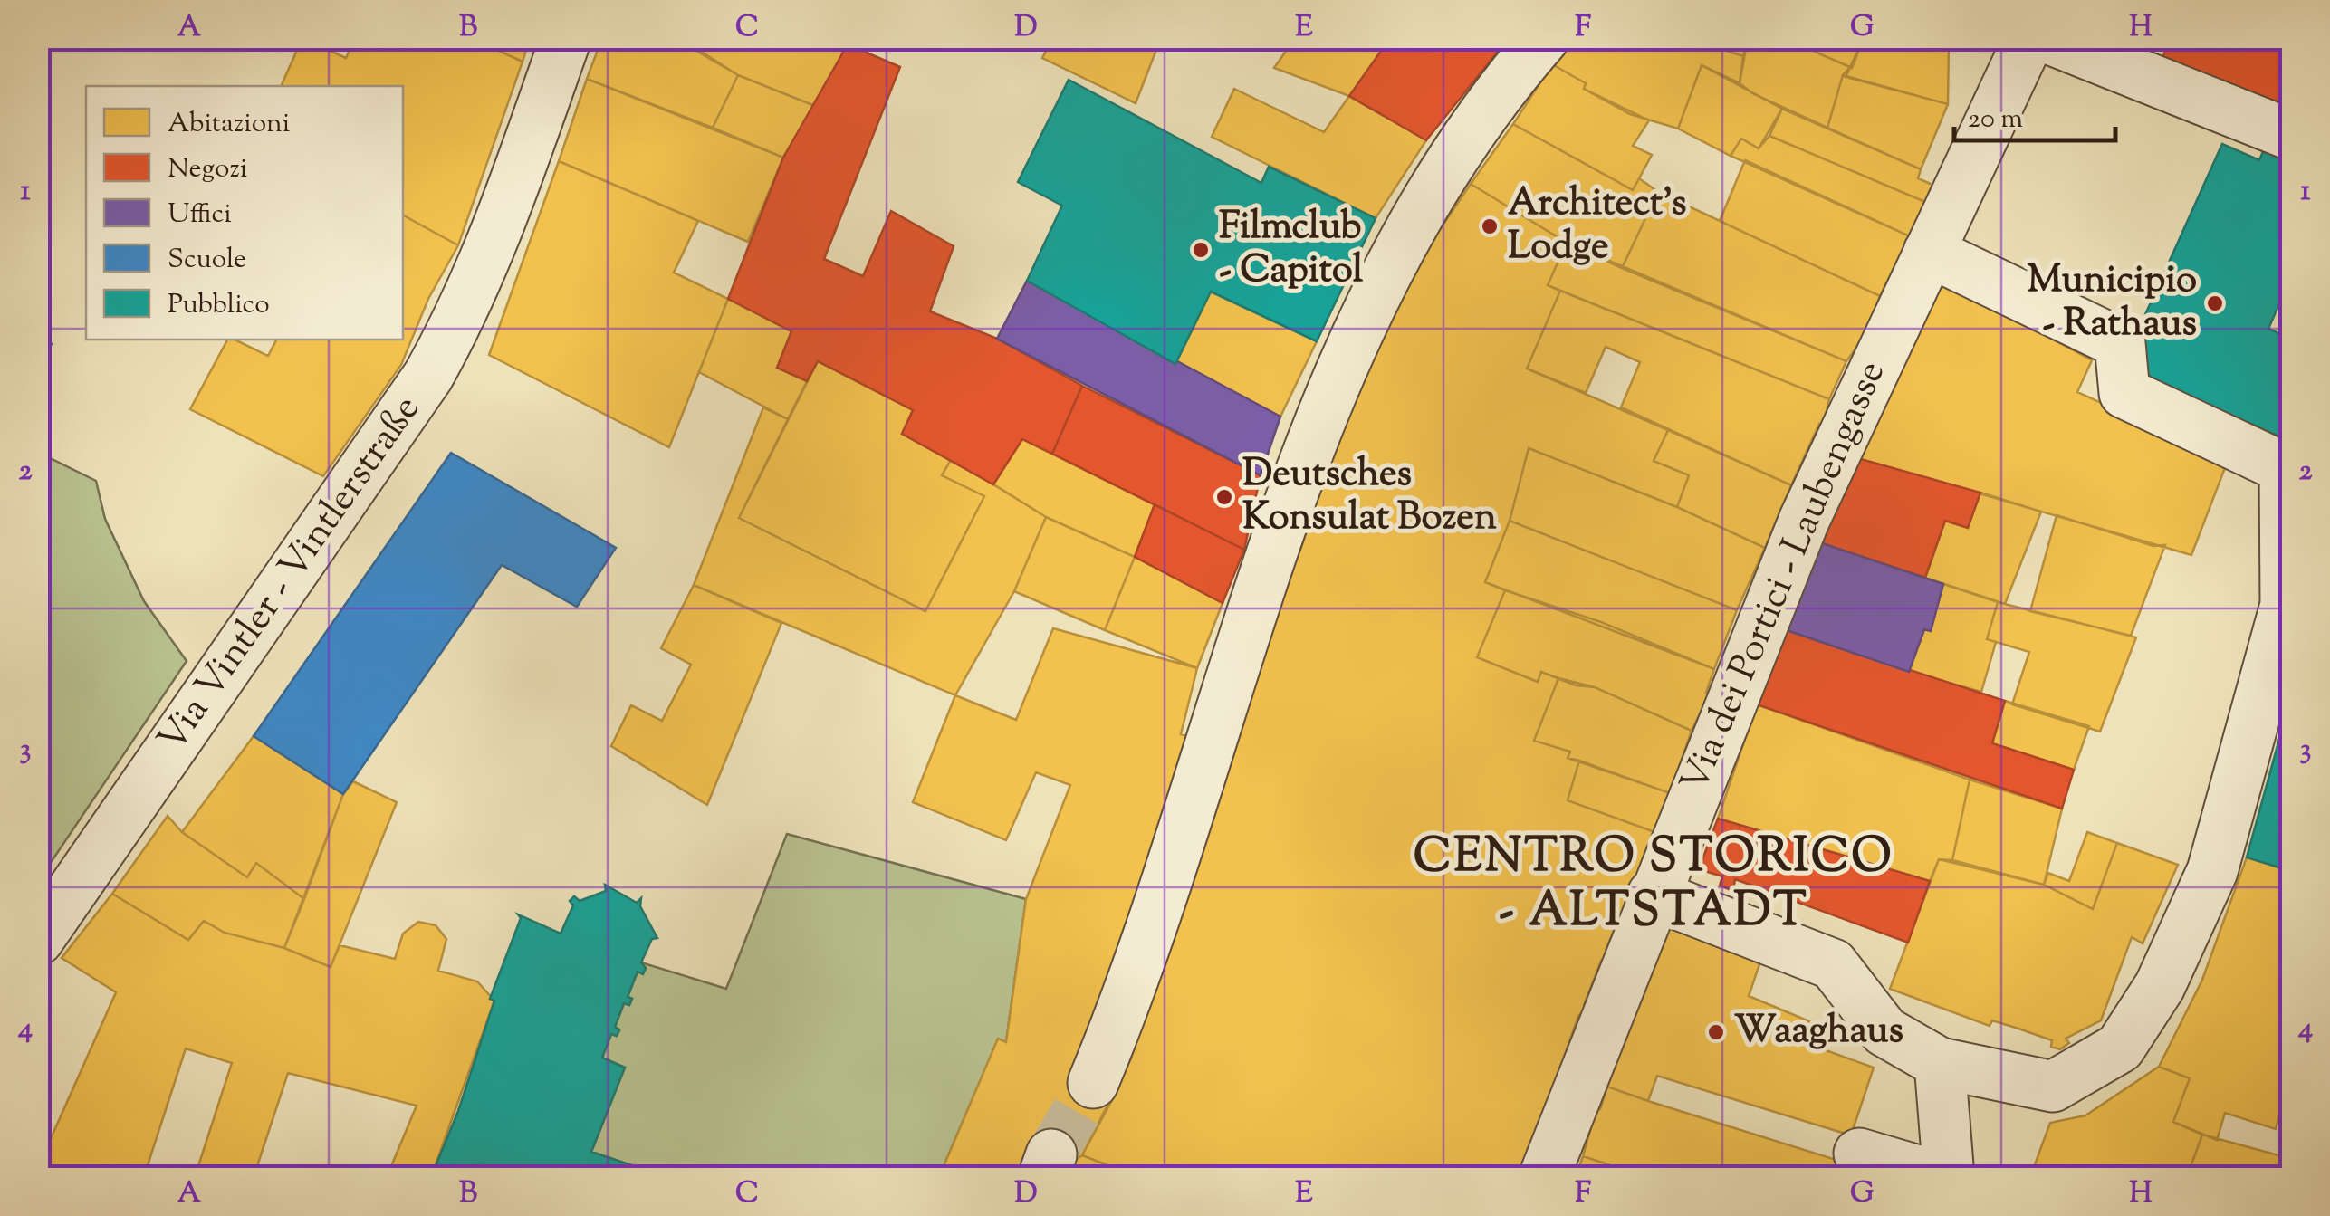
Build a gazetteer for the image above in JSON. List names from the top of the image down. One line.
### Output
{"streets":{"street":["Via Vintler - Vintlerstraße","Via dei Portici - Laubengasse"]},"districts":["CENTRO STORICO - ALTSTADT"],"places":["Architect's Lodge","Filmclub - Capitol","Municipio - Rathaus","Deutsches Konsulat Bozen","Waaghaus"],"legend":["Abitazioni","Negozi","Uffici","Scuole","Pubblico"],"scale_bar":"20 m","grid":{"columns":["A","B","C","D","E","F","G","H"],"rows":["1","2","3","4"]}}
